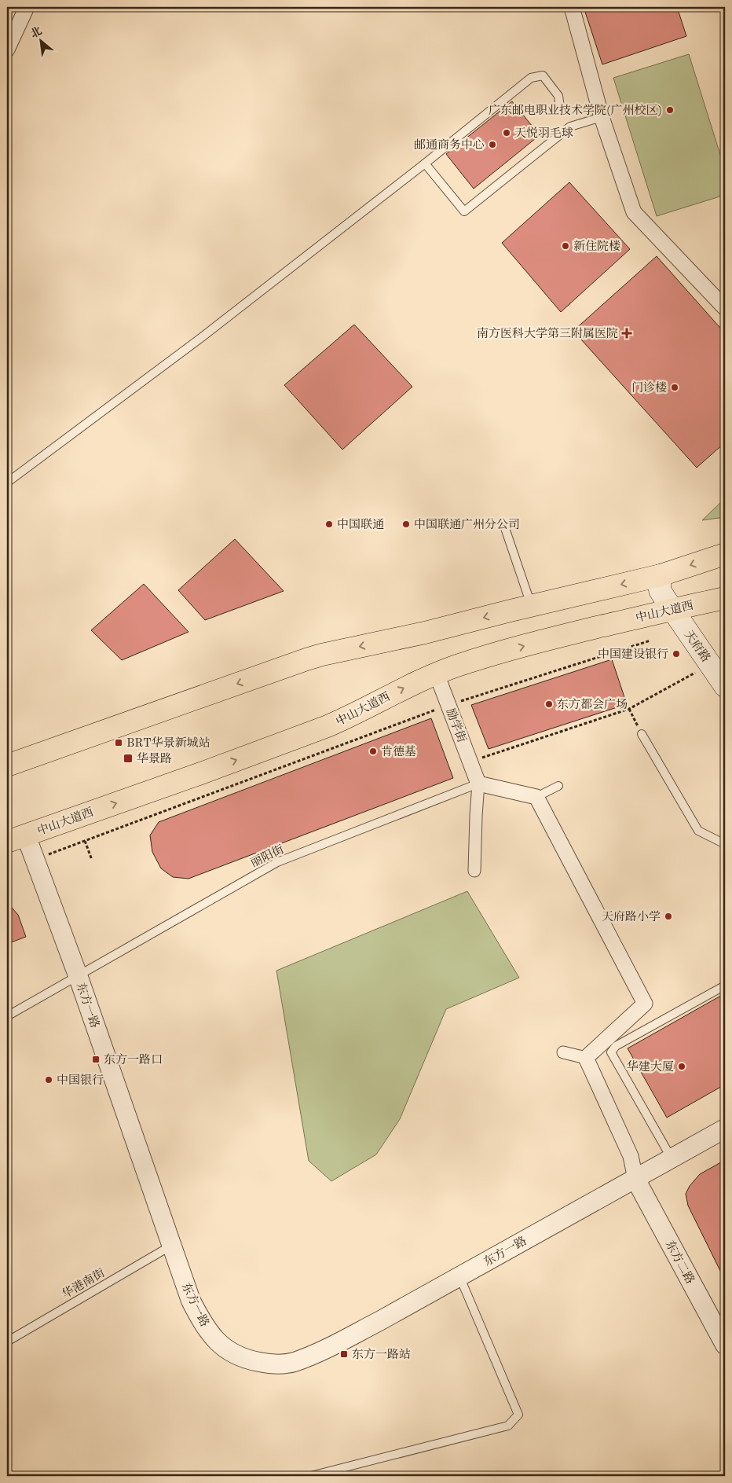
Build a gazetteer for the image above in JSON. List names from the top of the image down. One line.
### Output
{"streets":{"highway":["中山大道西"],"main road":["天府路"],"street":["励学街","东方一路","东方二路"],"lane":["丽阳街","华港南街"]},"crossings":[["中山大道西","天府路"],["中山大道西","励学街"],["中山大道西","东方一路"],["励学街","丽阳街"],["丽阳街","东方一路"],["东方一路","东方二路"],["东方一路","华港南街"]],"places":{"other":["广东邮电职业技术学院(广州校区)","天悦羽毛球","邮通商务中心","新住院楼","门诊楼","中国联通","中国联通广州分公司","中国建设银行","东方都会广场","肯德基","天府路小学","华建大厦","中国银行"],"health":["南方医科大学第三附属医院"],"transit":["BRT华景新城站","华景路","东方一路口","东方一路站"]},"north":"top left"}
